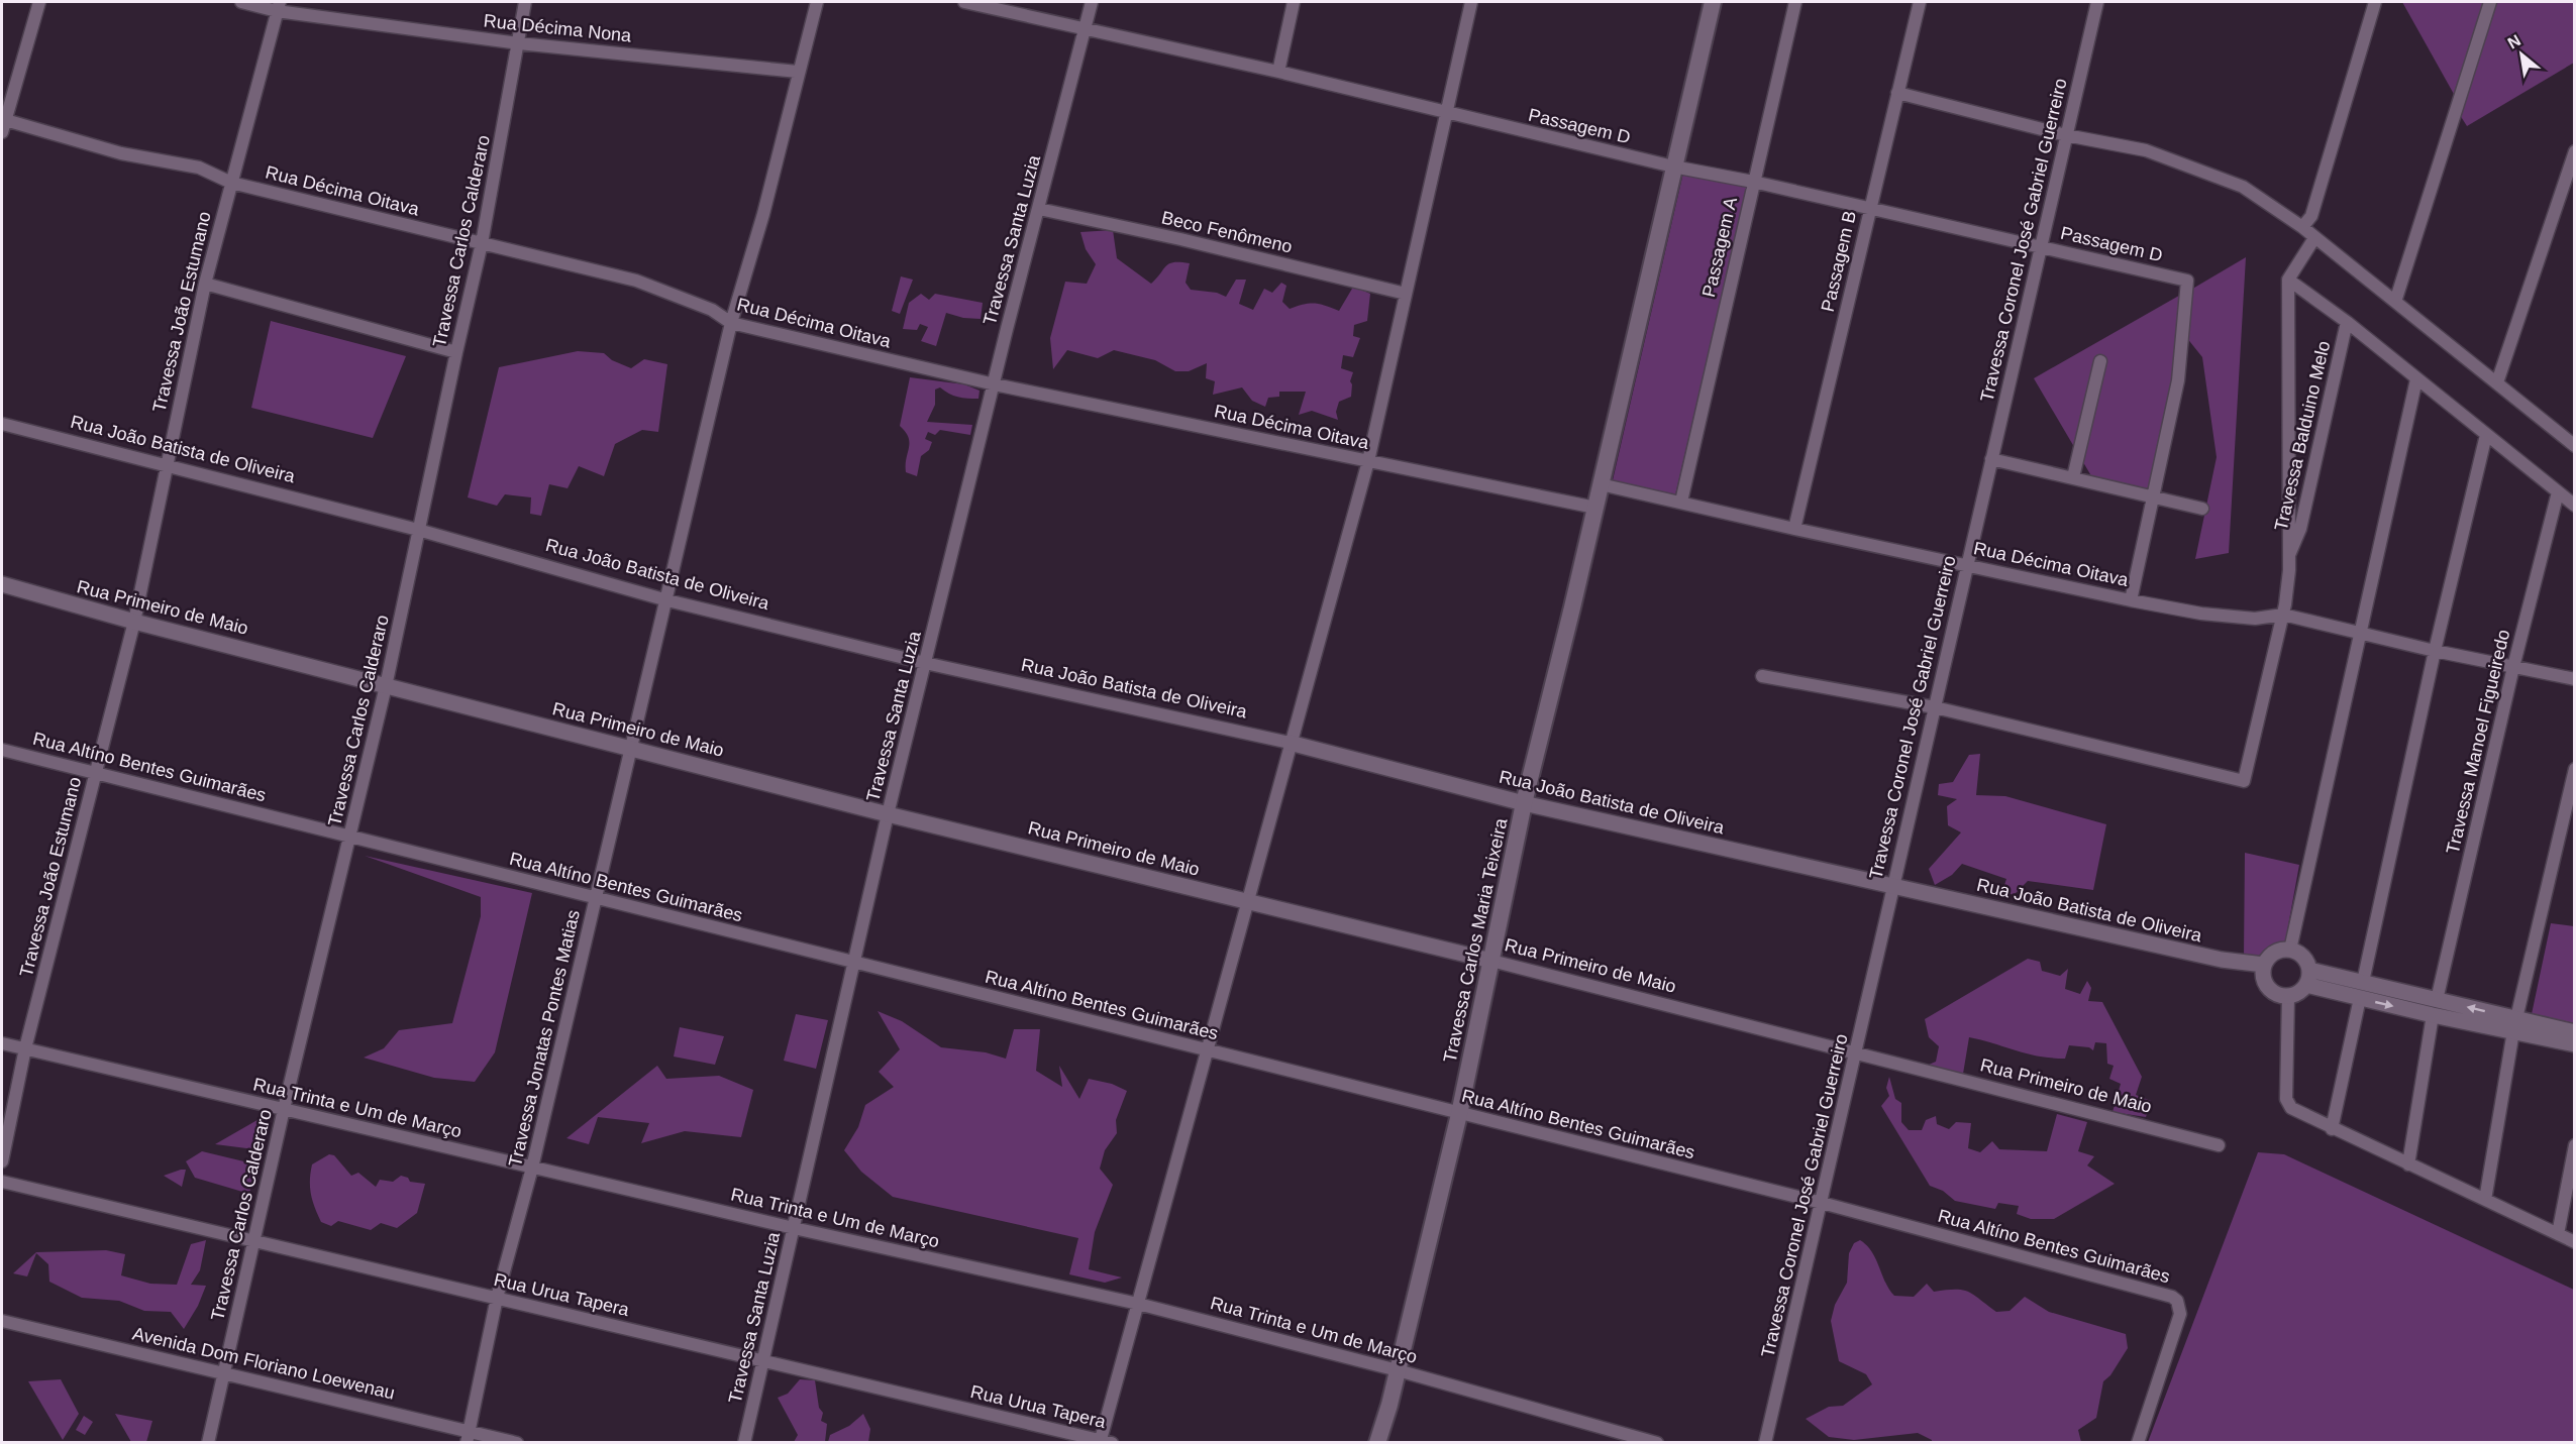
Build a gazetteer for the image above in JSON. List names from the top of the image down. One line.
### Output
{"streets":{"main road":["Travessa Carlos Maria Teixeira"],"street":["Rua Décima Nona","Passagem D","Rua Décima Oitava","Beco Fenômeno","Travessa Santa Luzia","Travessa Coronel José Gabriel Guerreiro","Travessa Carlos Calderaro","Passagem A","Passagem B","Travessa João Estumano","Travessa Balduino Melo","Rua João Batista de Oliveira","Rua Primeiro de Maio","Travessa Manoel Figueiredo","Rua Altíno Bentes Guimarães","Travessa Jonatas Pontes Matias","Rua Trinta e Um de Março","Rua Urua Tapera","Avenida Dom Floriano Loewenau"]},"crossings":[["Rua Décima Nona","Travessa Carlos Calderaro"],["Rua Décima Nona","Travessa João Estumano"],["Passagem D","Travessa Santa Luzia"],["Passagem D","Travessa Coronel José Gabriel Guerreiro"],["Passagem D","Passagem A"],["Passagem D","Passagem B"],["Passagem D","Travessa Carlos Maria Teixeira"],["Rua Décima Oitava","Travessa Santa Luzia"],["Rua Décima Oitava","Travessa Coronel José Gabriel Guerreiro"],["Rua Décima Oitava","Travessa Carlos Calderaro"],["Rua Décima Oitava","Passagem A"],["Rua Décima Oitava","Passagem B"],["Rua Décima Oitava","Travessa João Estumano"],["Rua Décima Oitava","Travessa Carlos Maria Teixeira"],["Rua Décima Oitava","Travessa Jonatas Pontes Matias"],["Beco Fenômeno","Travessa Santa Luzia"],["Travessa Santa Luzia","Rua João Batista de Oliveira"],["Travessa Santa Luzia","Rua Primeiro de Maio"],["Travessa Santa Luzia","Rua Altíno Bentes Guimarães"],["Travessa Santa Luzia","Rua Trinta e Um de Março"],["Travessa Santa Luzia","Rua Urua Tapera"],["Travessa Coronel José Gabriel Guerreiro","Rua João Batista de Oliveira"],["Travessa Coronel José Gabriel Guerreiro","Rua Primeiro de Maio"],["Travessa Coronel José Gabriel Guerreiro","Rua Altíno Bentes Guimarães"],["Travessa Carlos Calderaro","Rua João Batista de Oliveira"],["Travessa Carlos Calderaro","Rua Primeiro de Maio"],["Travessa Carlos Calderaro","Rua Altíno Bentes Guimarães"],["Travessa Carlos Calderaro","Rua Trinta e Um de Março"],["Travessa Carlos Calderaro","Rua Urua Tapera"],["Travessa Carlos Calderaro","Avenida Dom Floriano Loewenau"],["Travessa João Estumano","Rua João Batista de Oliveira"],["Travessa João Estumano","Rua Primeiro de Maio"],["Travessa João Estumano","Rua Altíno Bentes Guimarães"],["Travessa João Estumano","Rua Trinta e Um de Março"],["Rua João Batista de Oliveira","Travessa Carlos Maria Teixeira"],["Rua João Batista de Oliveira","Travessa Jonatas Pontes Matias"],["Rua Primeiro de Maio","Travessa Carlos Maria Teixeira"],["Rua Primeiro de Maio","Travessa Jonatas Pontes Matias"],["Rua Altíno Bentes Guimarães","Travessa Carlos Maria Teixeira"],["Rua Altíno Bentes Guimarães","Travessa Jonatas Pontes Matias"],["Travessa Carlos Maria Teixeira","Rua Trinta e Um de Março"],["Travessa Jonatas Pontes Matias","Rua Trinta e Um de Março"],["Travessa Jonatas Pontes Matias","Rua Urua Tapera"],["Travessa Jonatas Pontes Matias","Avenida Dom Floriano Loewenau"]],"north":"top left"}
